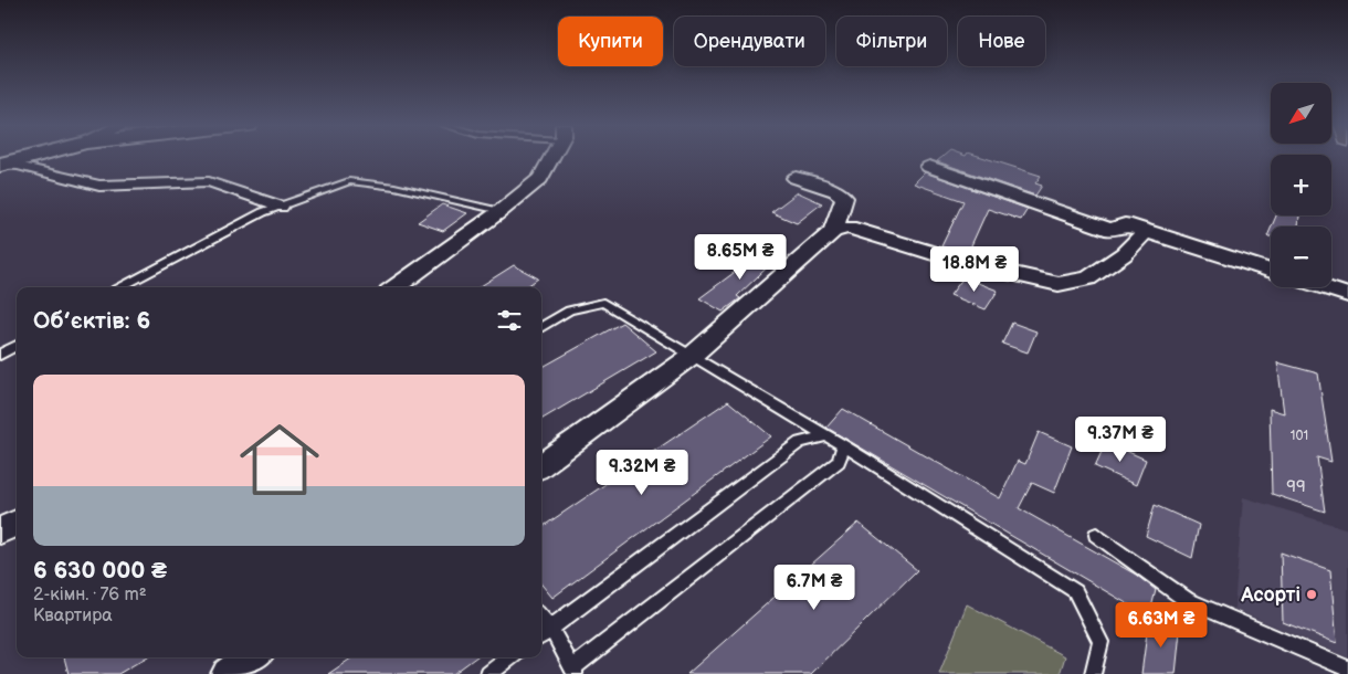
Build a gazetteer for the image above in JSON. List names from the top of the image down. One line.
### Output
{"places":["Асорті"],"house_numbers":["101","99"],"north":"bottom left","page":{"chip":["Купити","Орендувати","Фільтри","Нове"],"map_buttons":["+","−"],"price":["8.65M ₴","18.8M ₴","9.37M ₴","9.32M ₴","6.7M ₴","6.63M ₴"],"heading":"Об’єктів: 6","list":[{"name":"6 630 000 ₴","note":"2-кімн. · 76 m² · Квартира"}]}}
